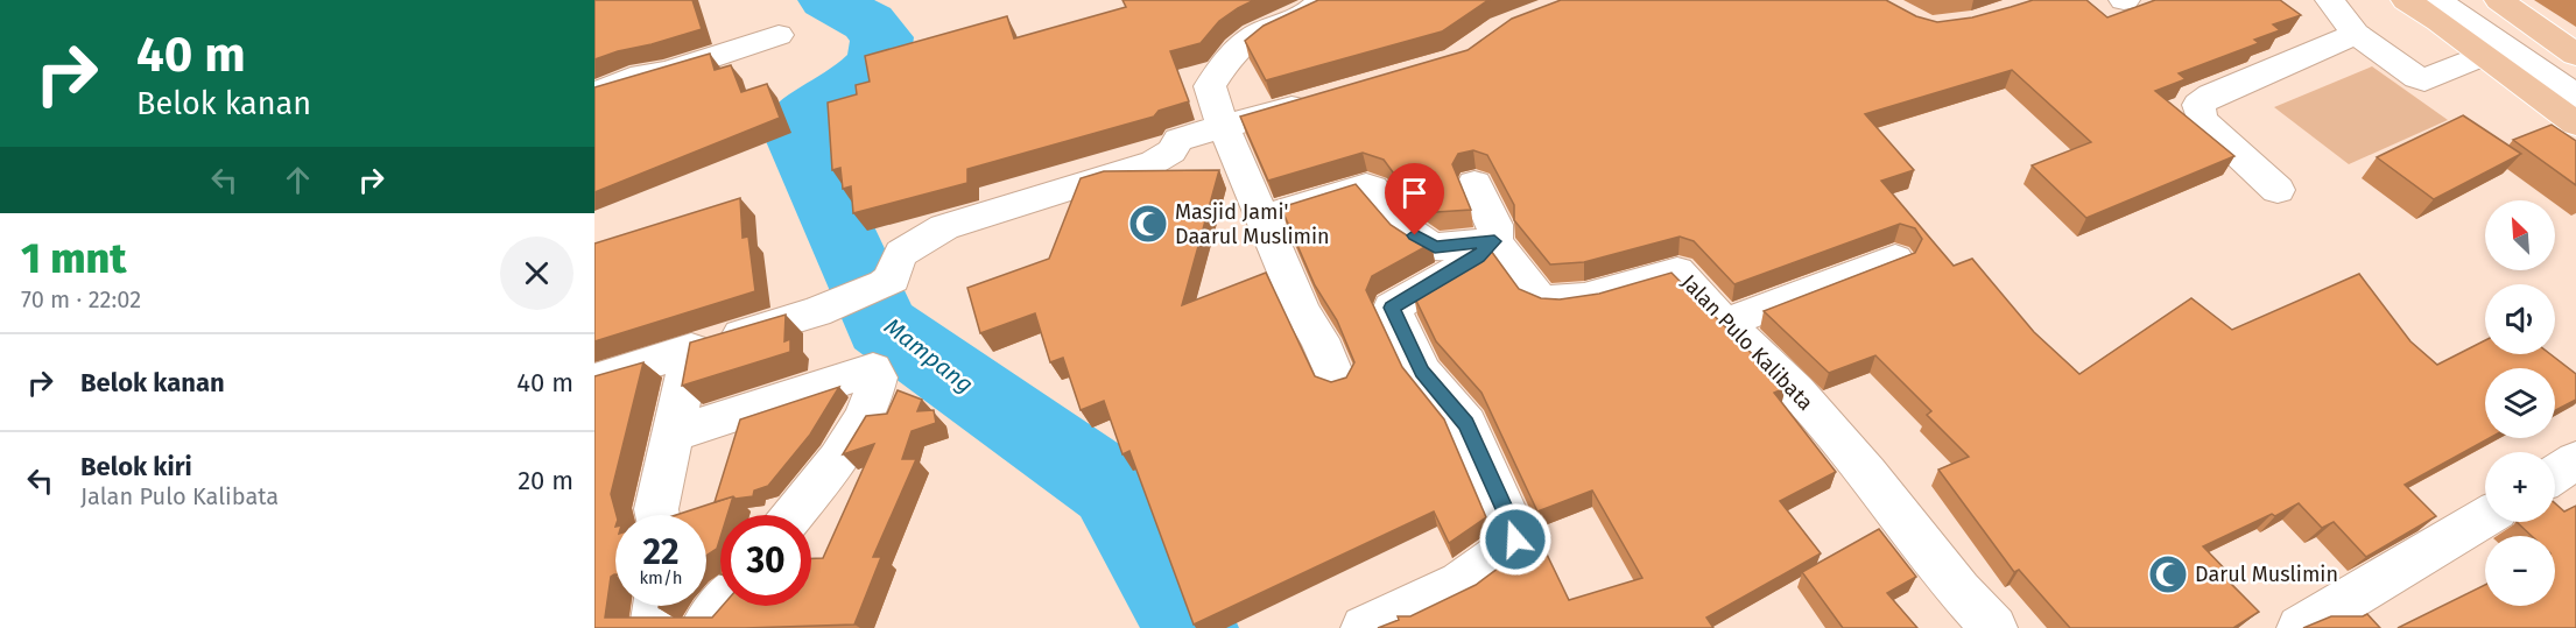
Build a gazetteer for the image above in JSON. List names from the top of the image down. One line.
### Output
{"streets":{"street":["Jalan Pulo Kalibata"]},"water":["Mampang"],"places":{"mosque":["Masjid Jami' Daarul Muslimin","Darul Muslimin"]},"north":"top left","page":{"turn":["40 m","Belok kanan"],"map_buttons":["+","−"],"heading":["1 mnt","70 m · 22:02"],"list":[{"name":"Belok kanan","value":"40 m"},{"name":"Belok kiri","note":"Jalan Pulo Kalibata","value":"20 m"}],"speed":"22 km/h","limit":"30"}}
